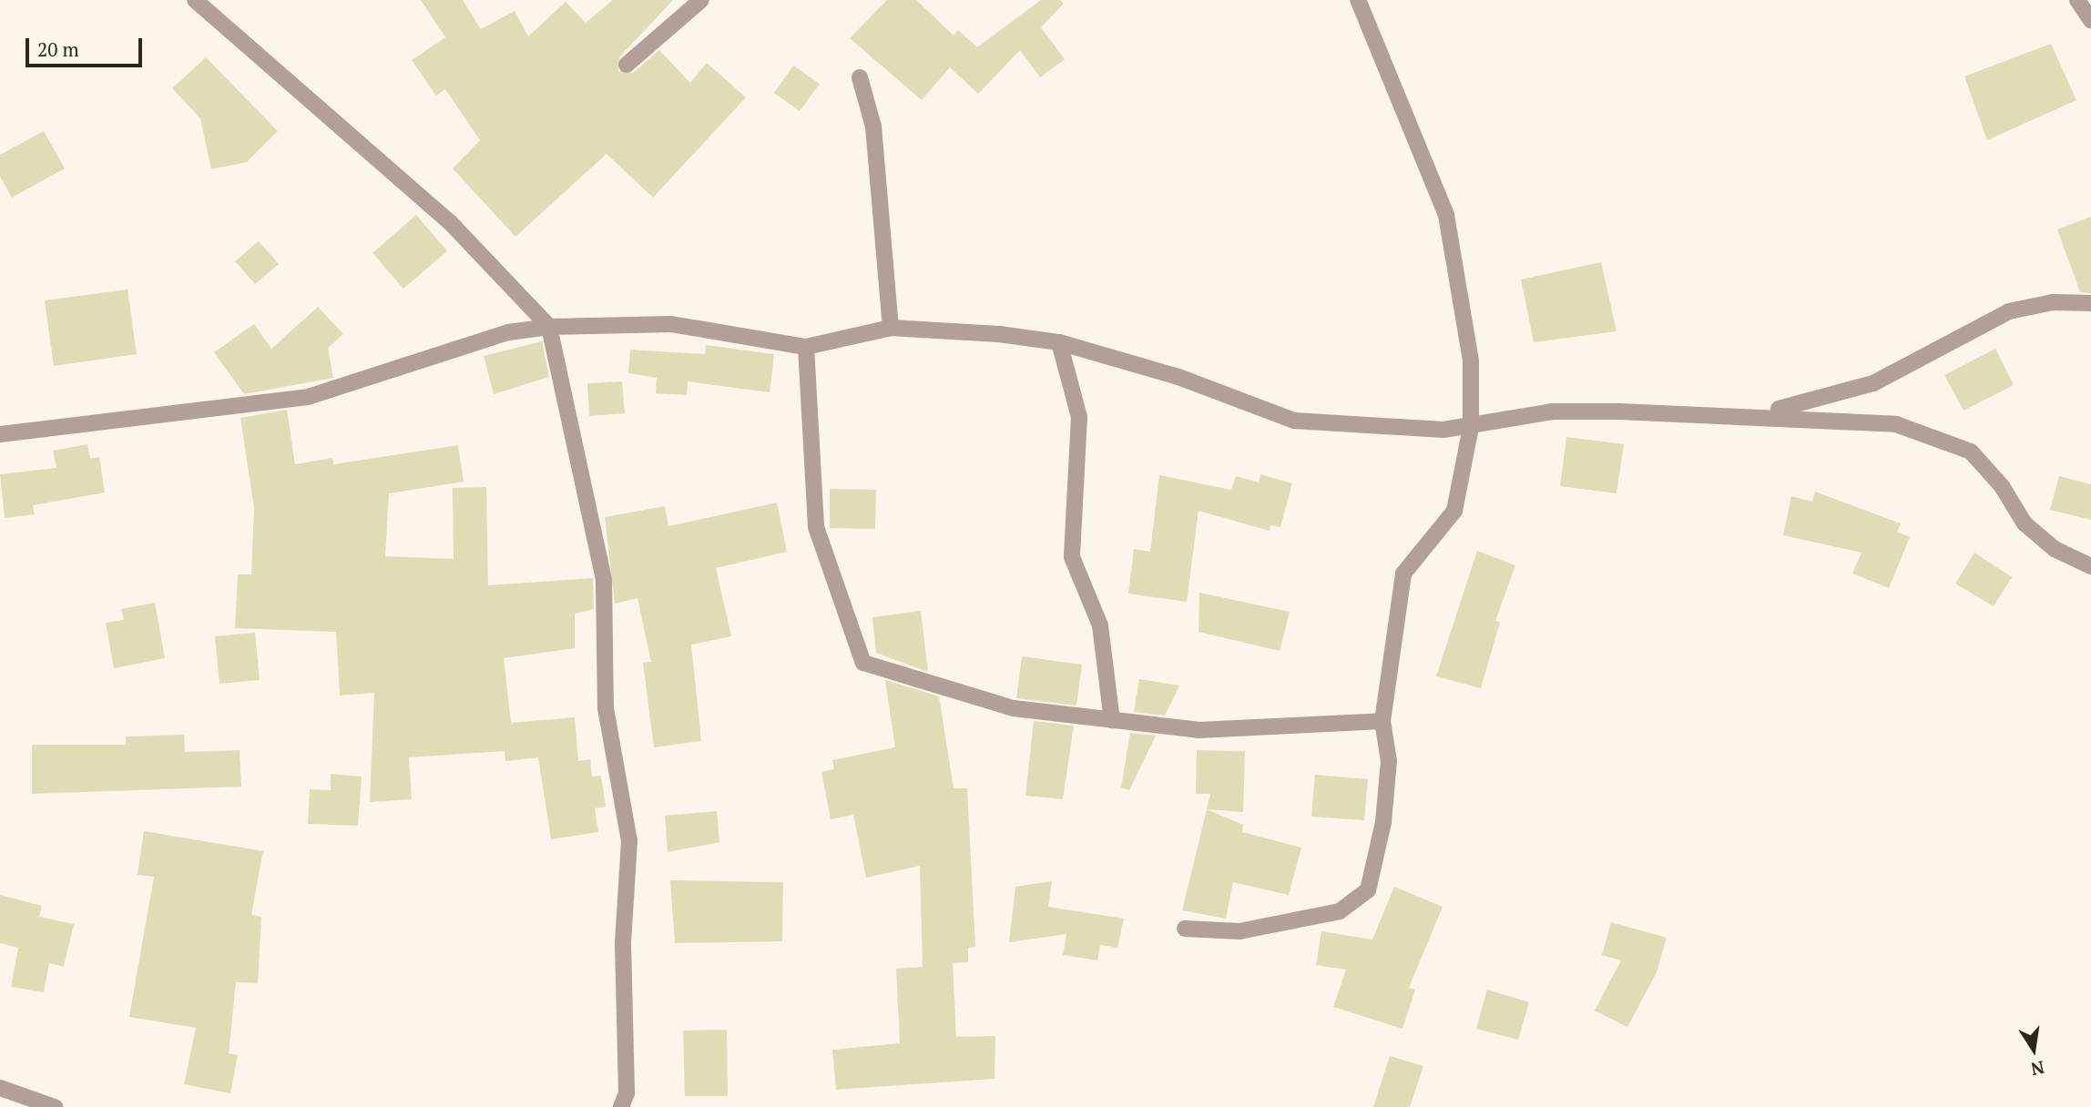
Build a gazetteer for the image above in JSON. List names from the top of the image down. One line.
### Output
{"scale_bar":"20 m","north":"bottom"}
